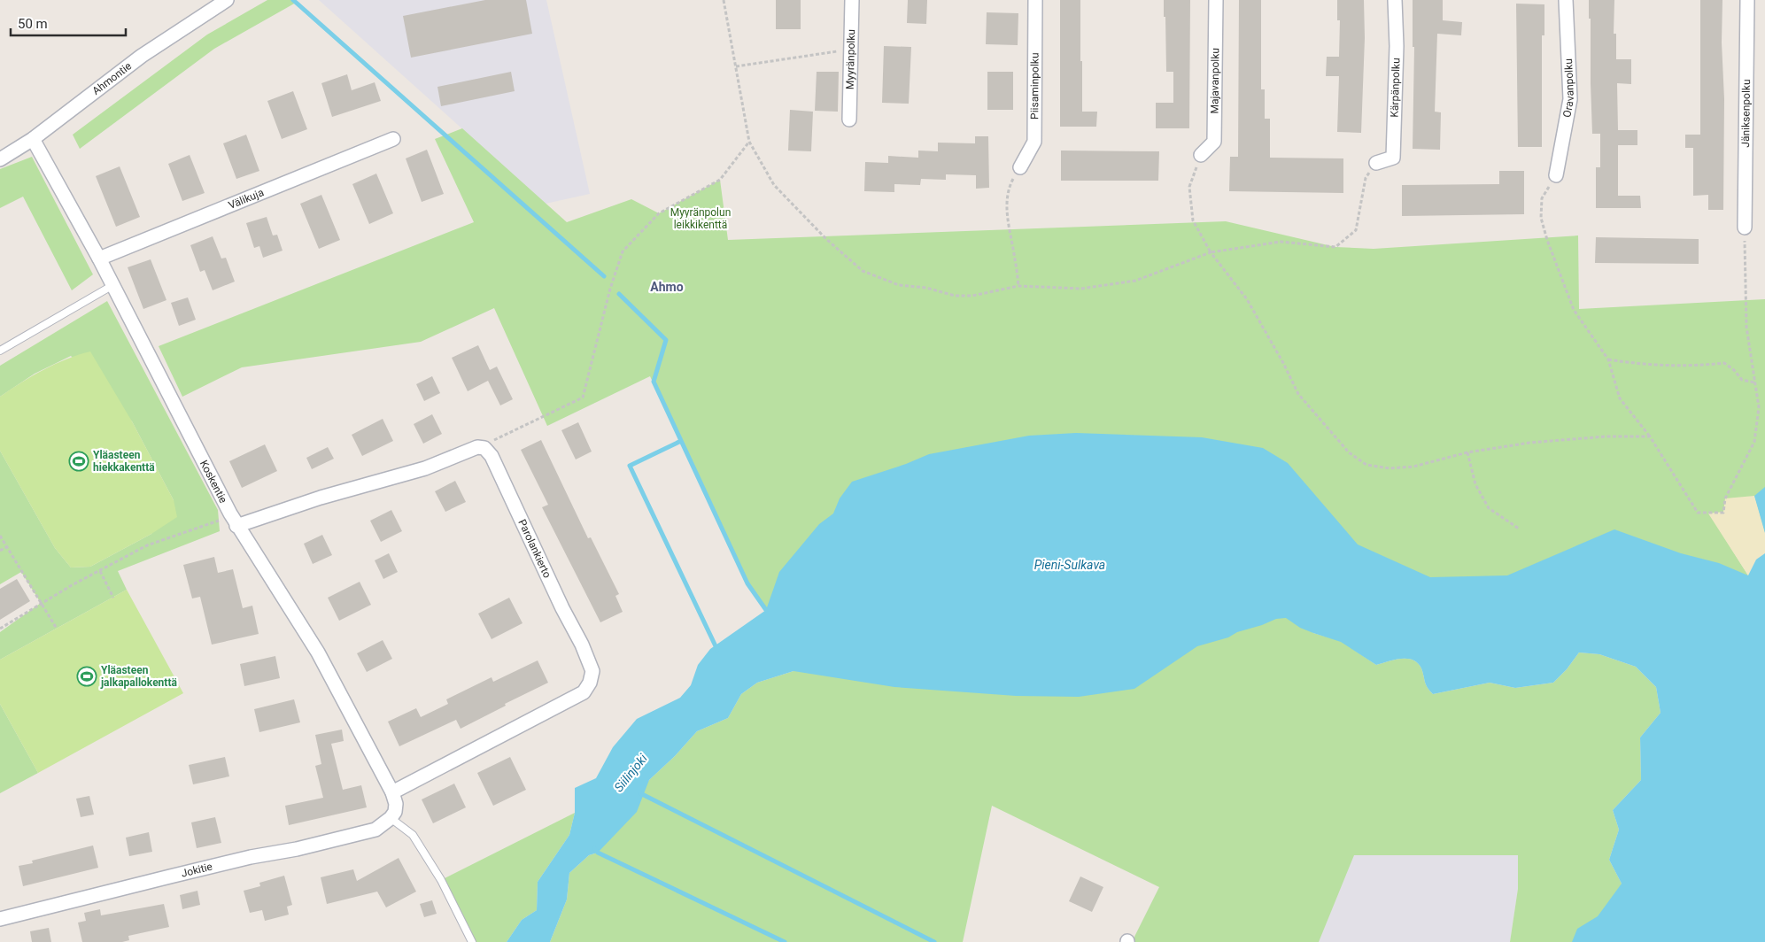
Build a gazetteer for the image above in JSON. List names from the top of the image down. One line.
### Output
{"streets":{"street":["Myyränpolku","Ahmontie","Majavanpolku","Piisaminpolku","Kärpänpolku","Oravanpolku","Jäniksenpolku","Välikuja","Koskentie","Parolankierto","Jokitie"]},"crossings":[["Ahmontie","Koskentie"],["Välikuja","Koskentie"],["Koskentie","Parolankierto"],["Koskentie","Jokitie"]],"districts":["Ahmo"],"water":["Pieni-Sulkava","Siilinjoki"],"parks":["Myyränpolun leikkikenttä"],"places":{"sports":["Yläasteen hiekkakenttä","Yläasteen jalkapallokenttä"]},"scale_bar":"50 m"}
